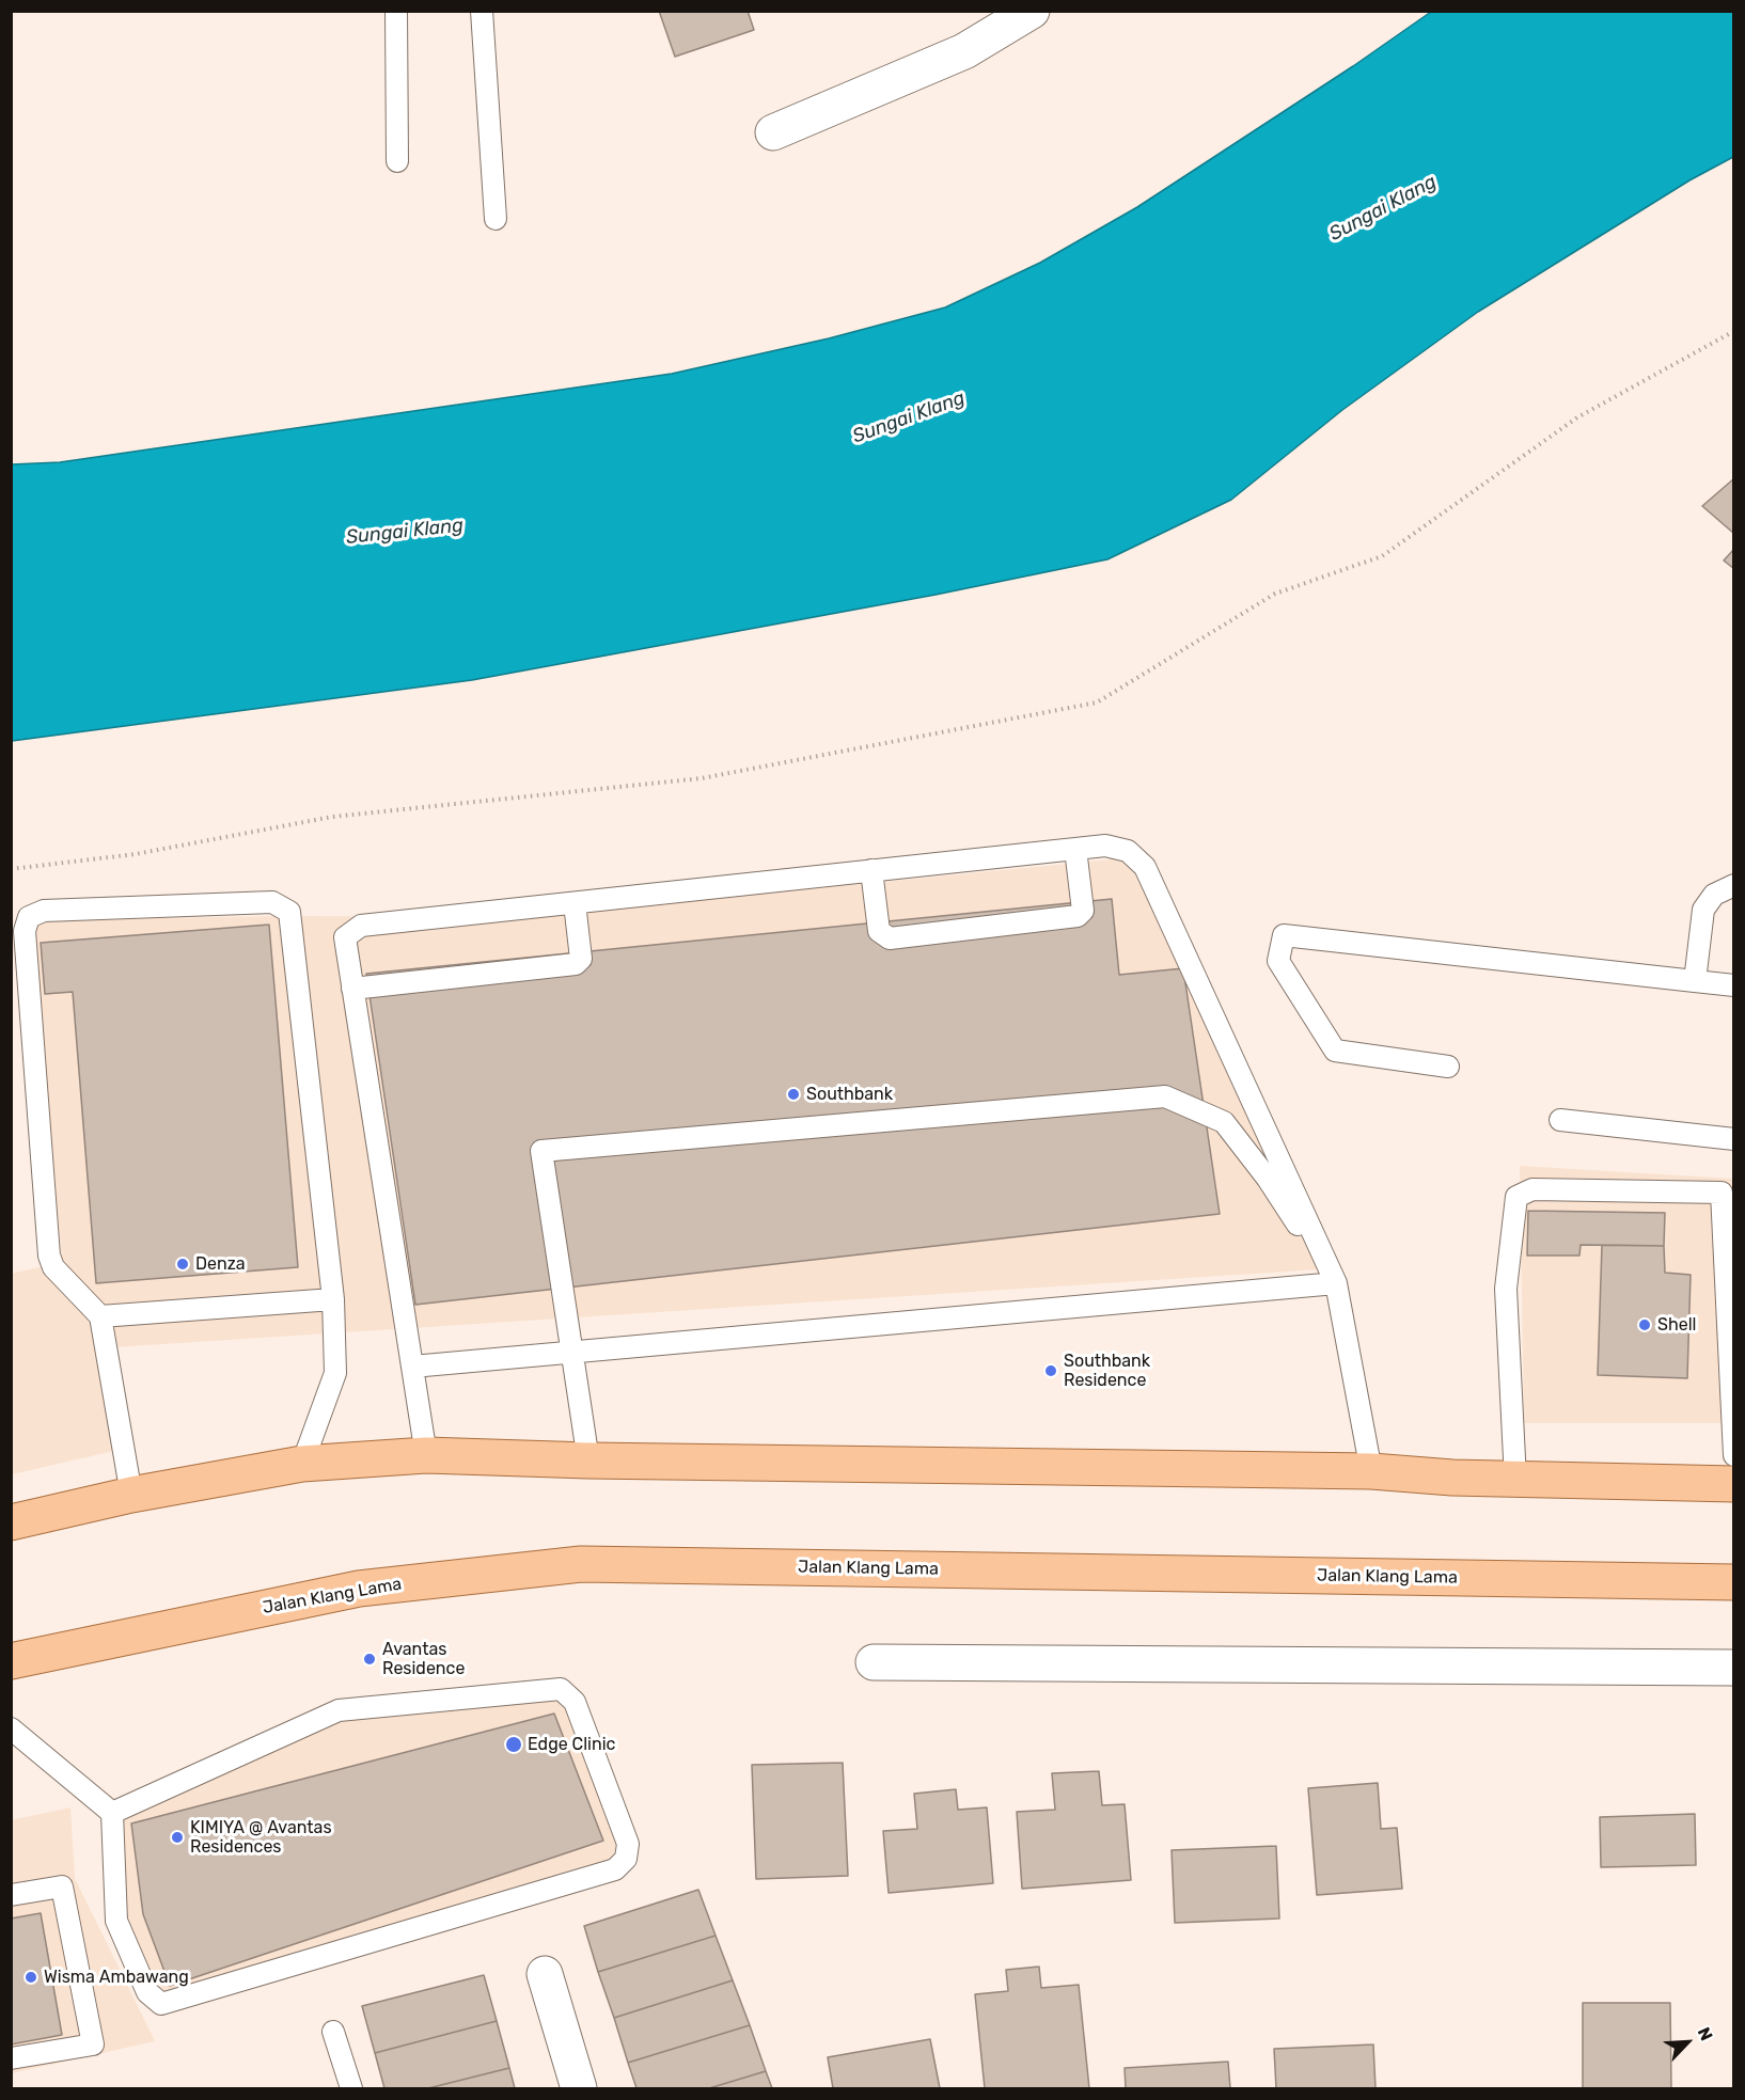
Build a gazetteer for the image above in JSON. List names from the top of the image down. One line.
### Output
{"streets":{"main road":["Jalan Klang Lama"]},"water":["Sungai Klang"],"places":["Southbank","Denza","Shell","Southbank Residence","Avantas Residence","Edge Clinic","KIMIYA @ Avantas Residences","Wisma Ambawang"],"north":"top right"}
